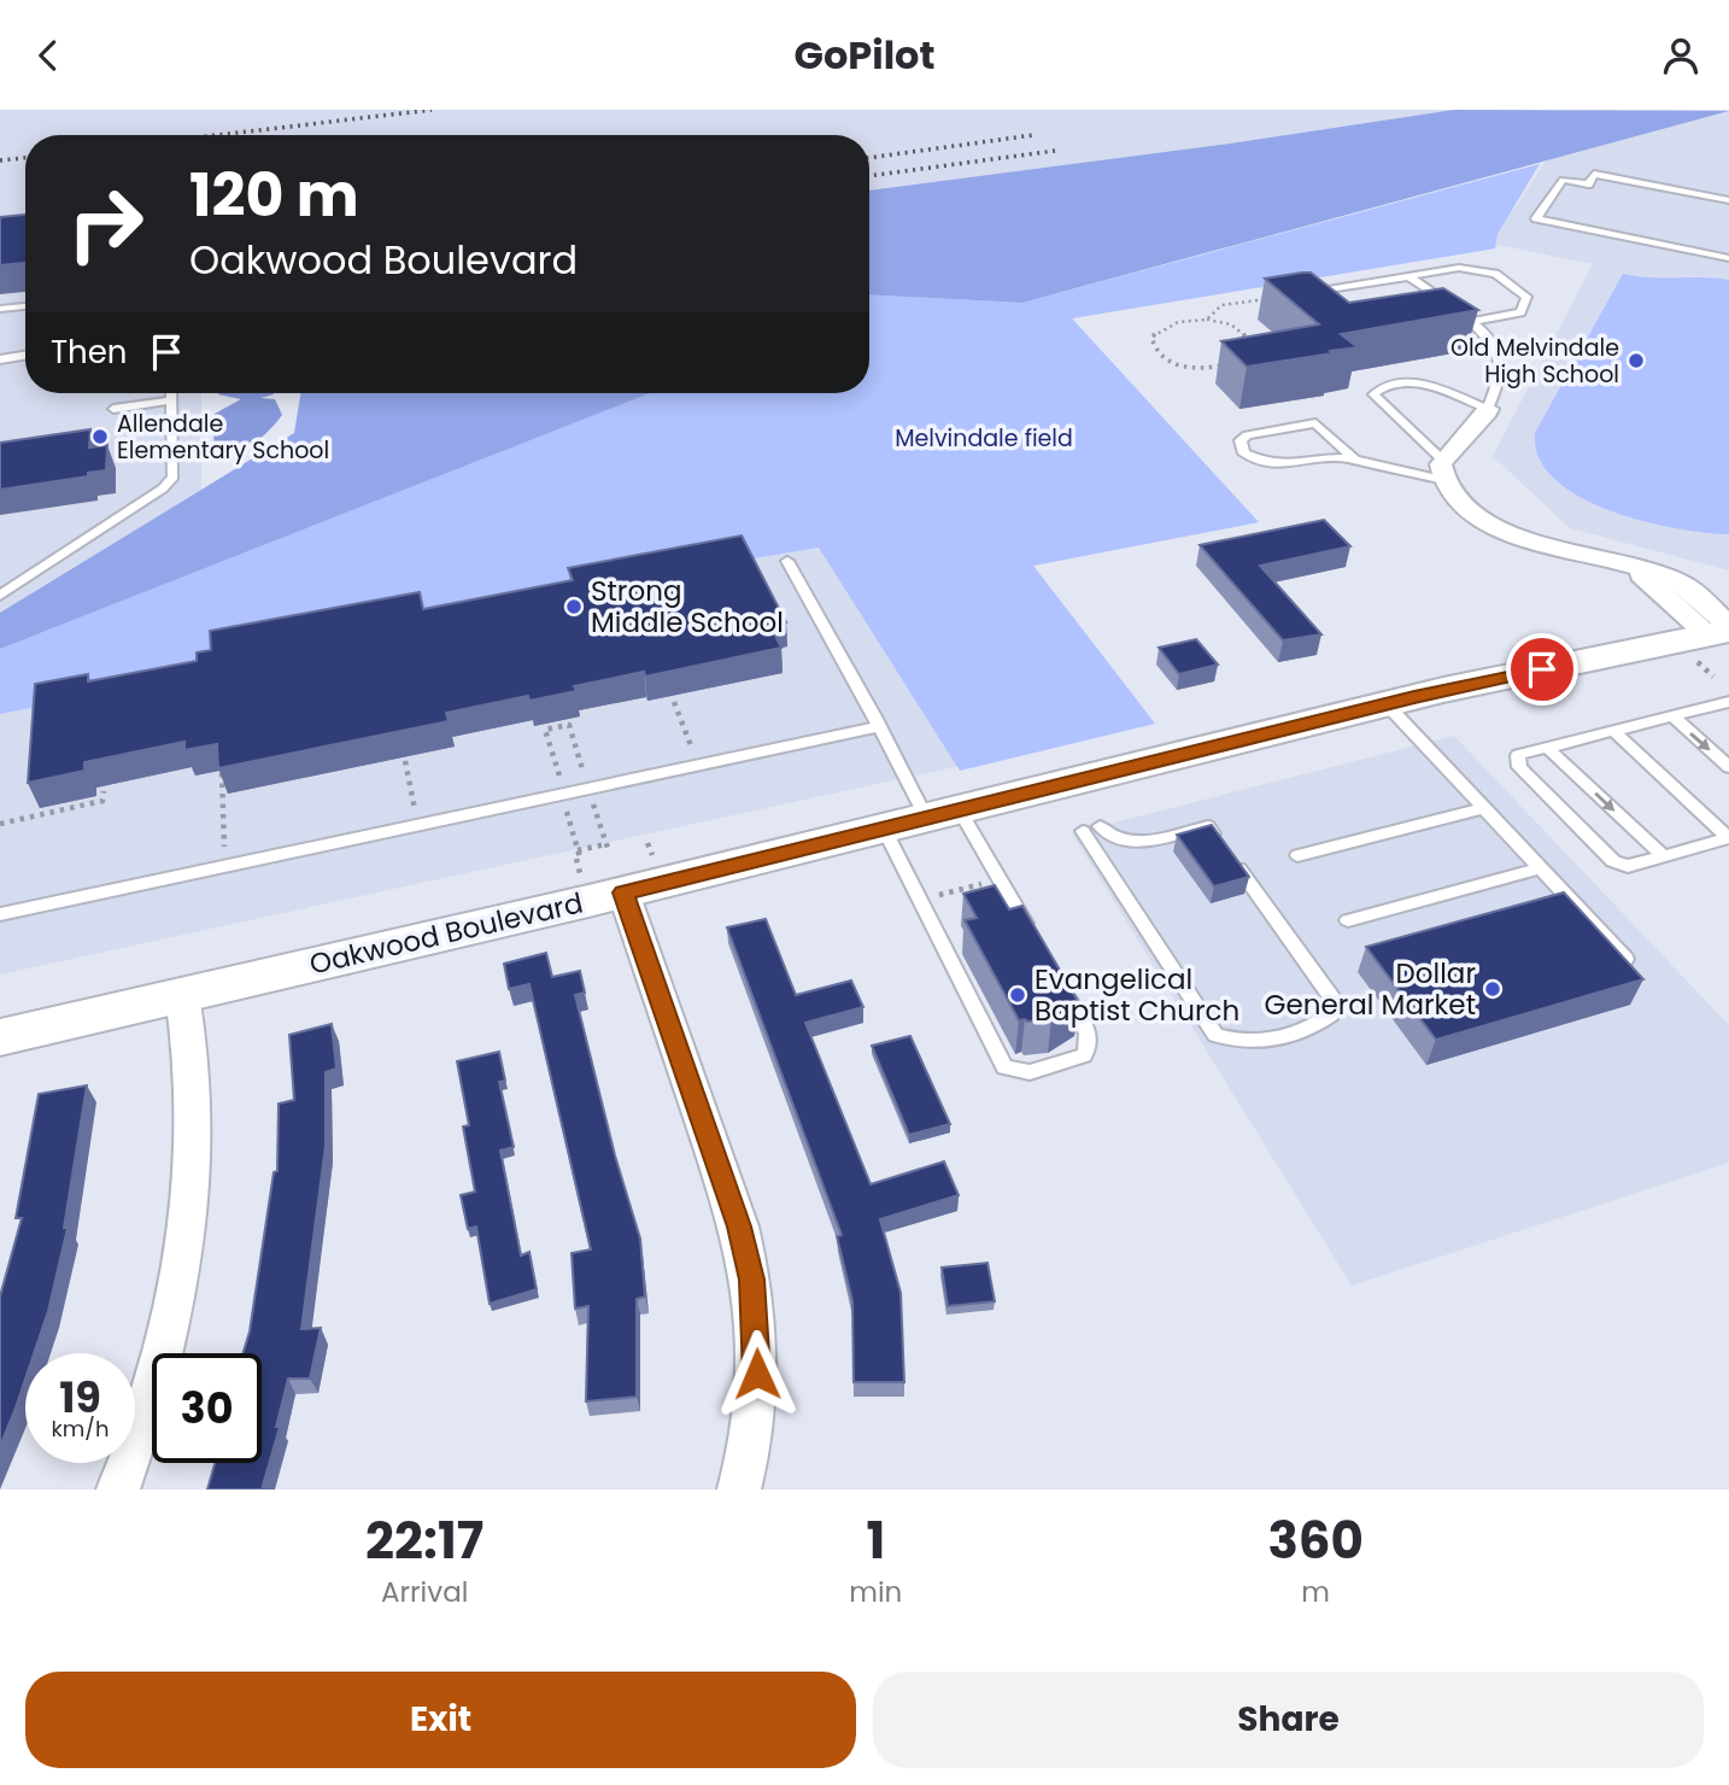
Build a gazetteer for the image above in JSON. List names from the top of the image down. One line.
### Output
{"streets":{"main road":["Oakwood Boulevard"]},"parks":["Melvindale field"],"places":["Old Melvindale High School","Allendale Elementary School","Strong Middle School","Dollar General Market","Evangelical Baptist Church"],"page":{"header":"GoPilot","turn":["120 m","Oakwood Boulevard"],"then":"Then","speed":"19 km/h","limit":"30","eta":["22:17","Arrival","1","min","360","m"],"buttons":["Exit","Share"]}}
